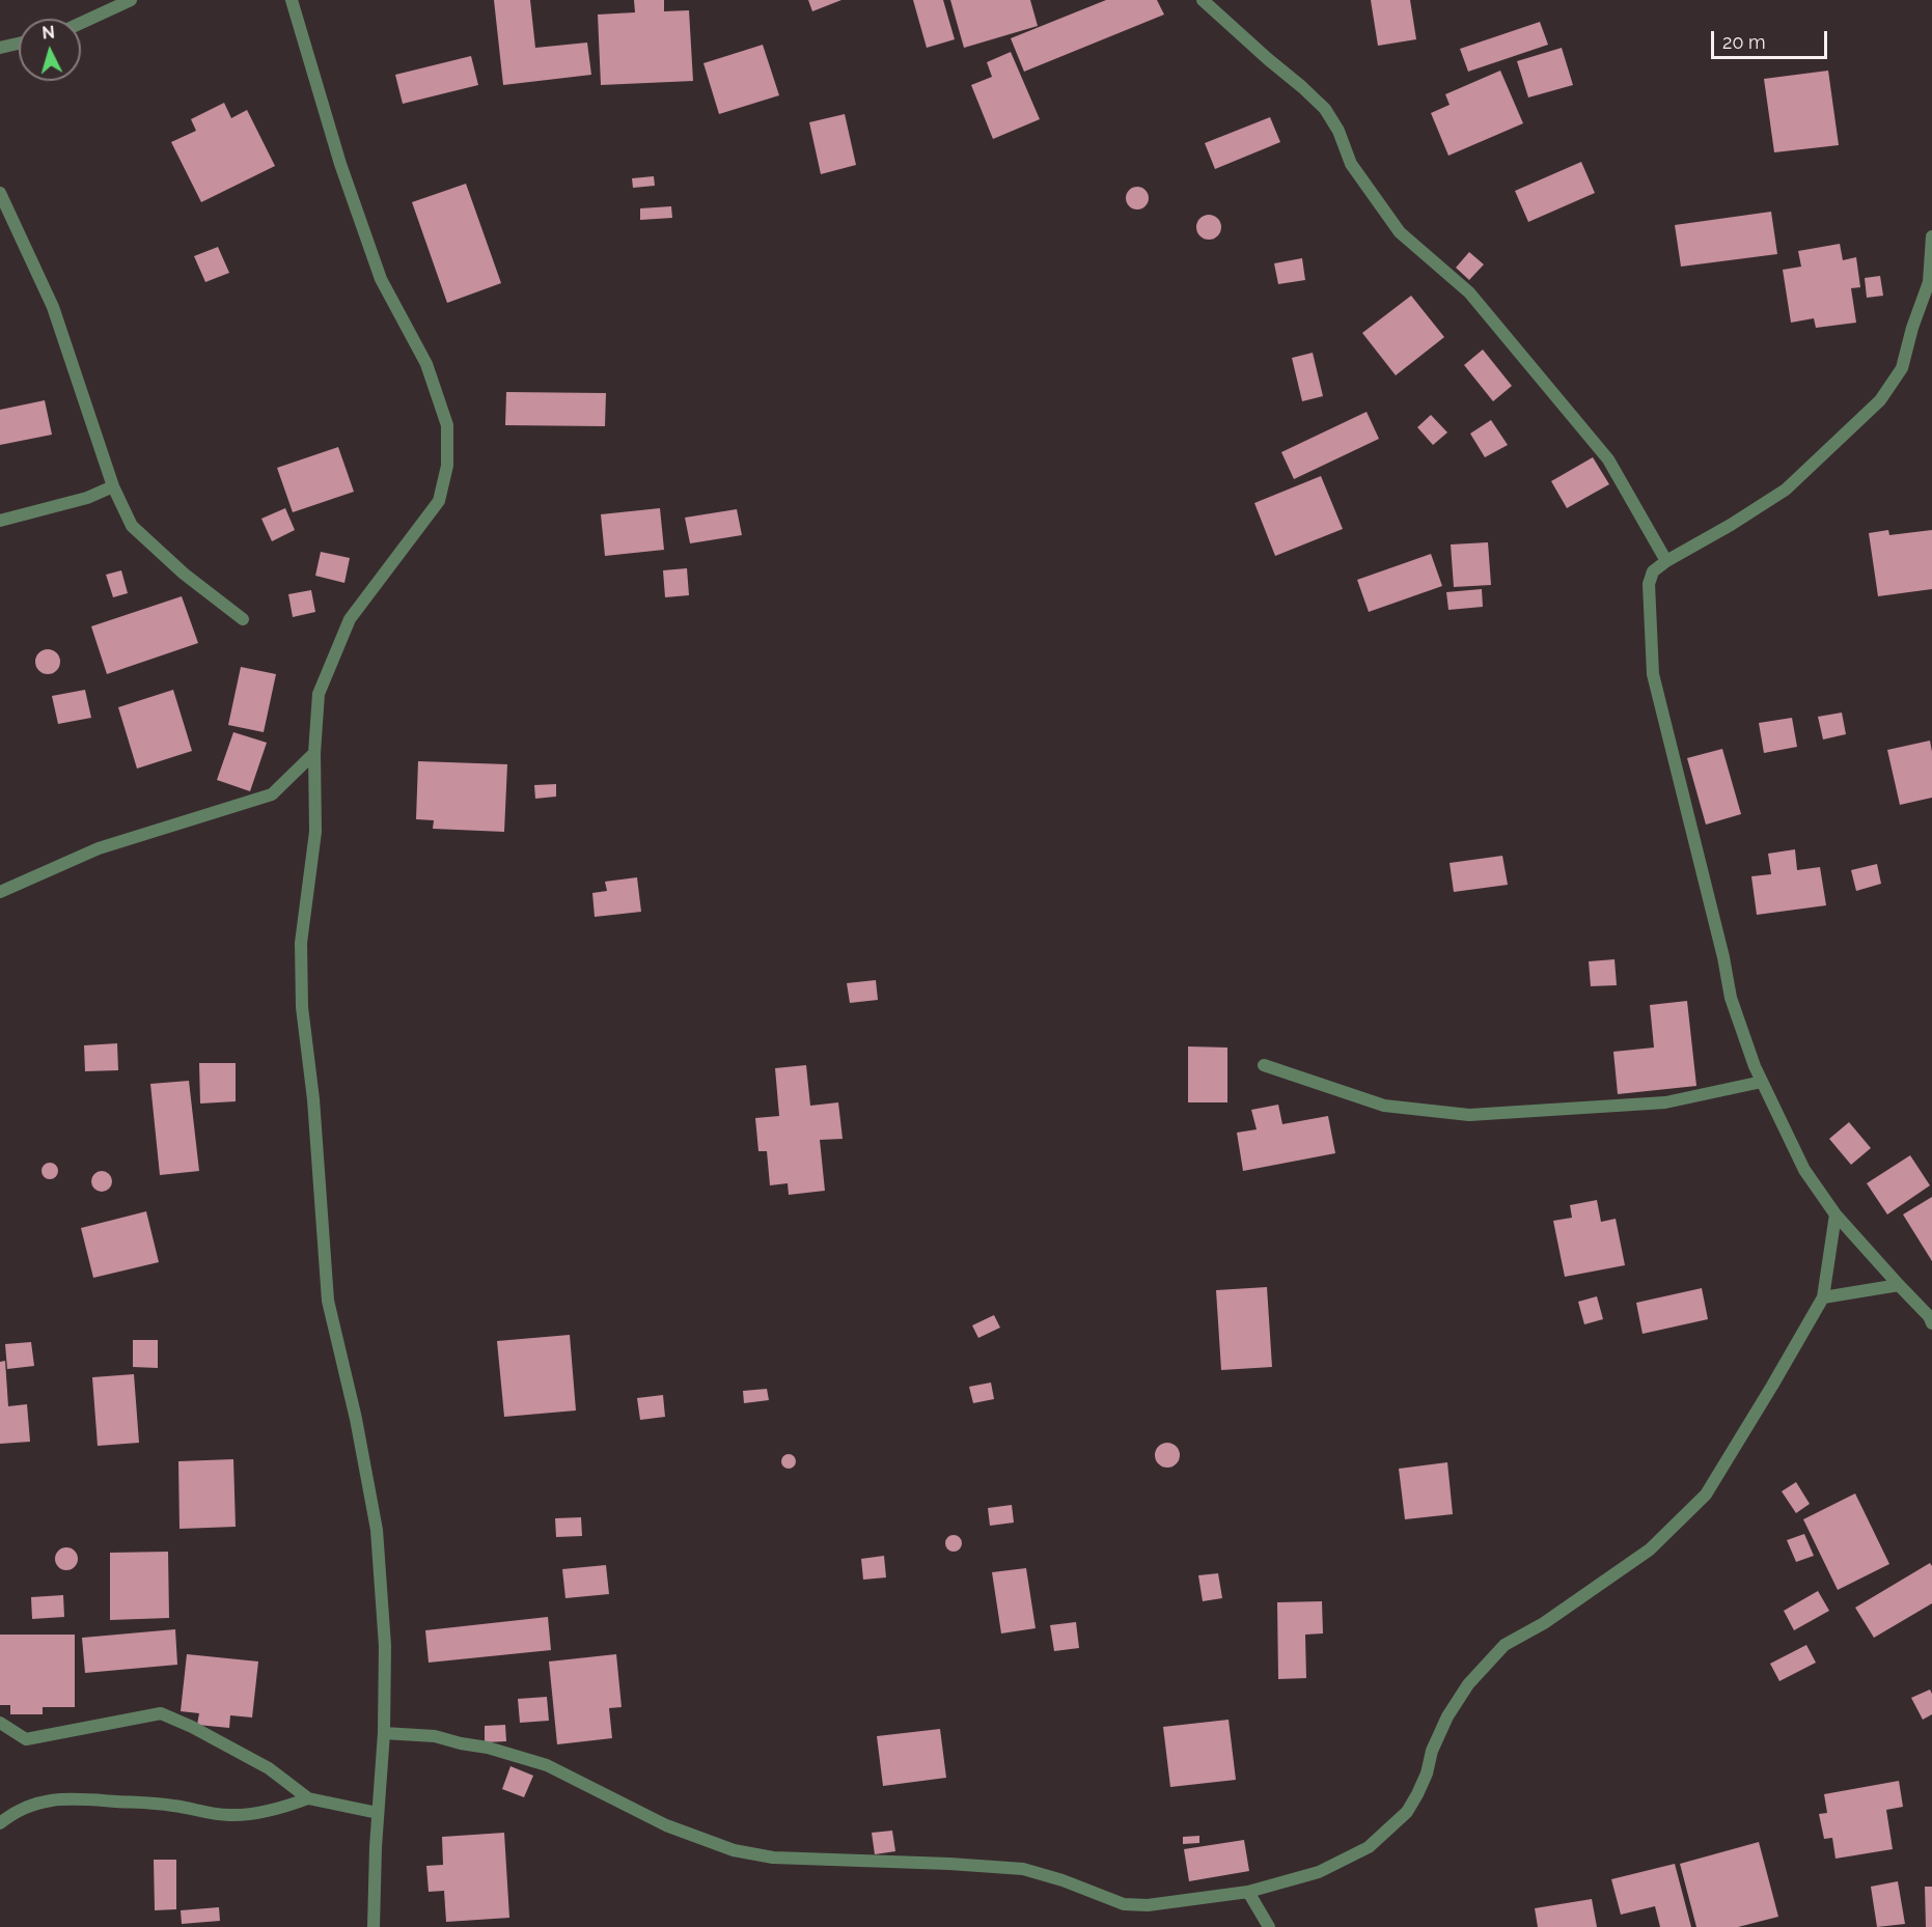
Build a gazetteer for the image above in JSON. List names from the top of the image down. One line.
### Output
{"scale_bar":"20 m","north":"top"}
